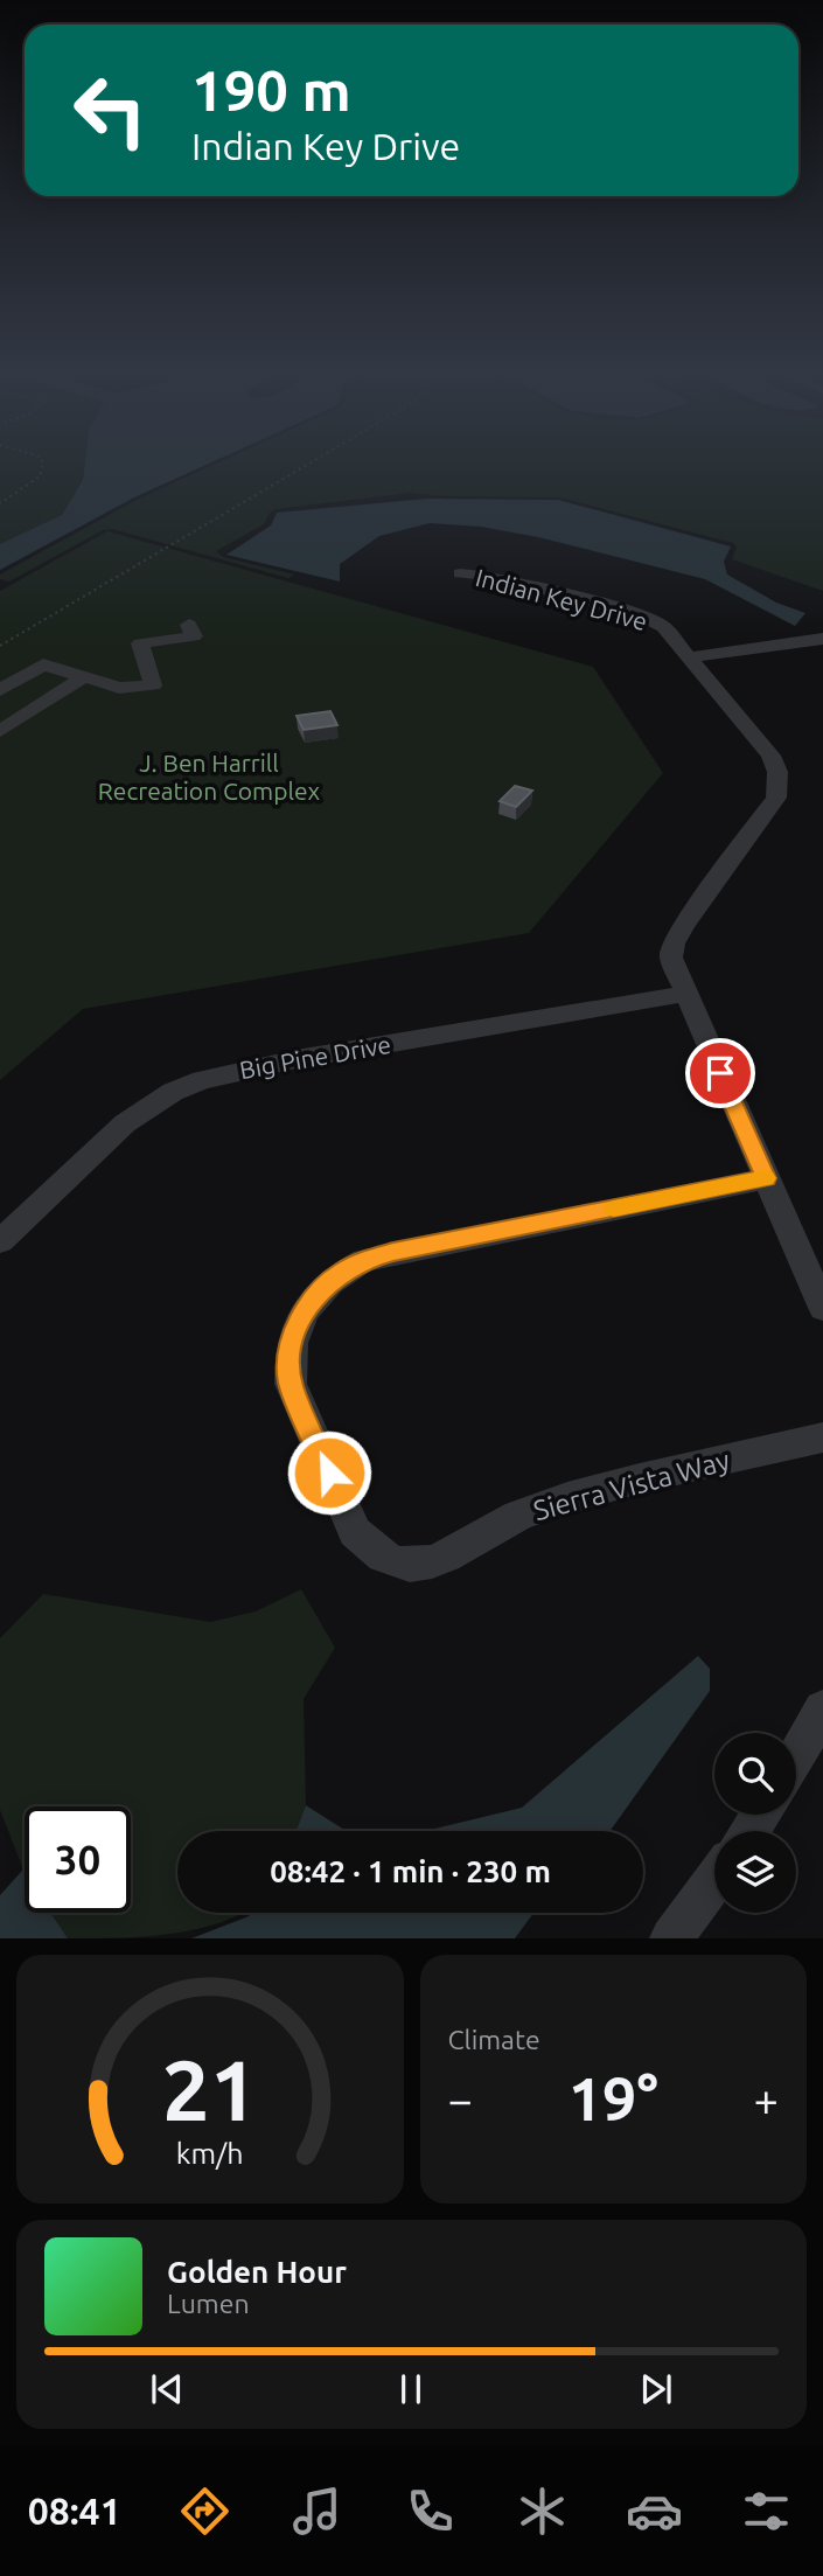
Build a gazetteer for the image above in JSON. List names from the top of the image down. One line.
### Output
{"streets":{"street":["Indian Key Drive","Big Pine Drive","Sierra Vista Way"]},"crossings":[["Indian Key Drive","Big Pine Drive"],["Indian Key Drive","Sierra Vista Way"]],"parks":["J. Ben Harrill Recreation Complex"],"page":{"turn":["190 m","Indian Key Drive"],"limit":"30","trip":"08:42 · 1 min · 230 m","tile":"Climate","heat":["−","19°","+"],"song":["Golden Hour","Lumen"],"tabs":"08:41","gauge":["21","km/h"]}}
